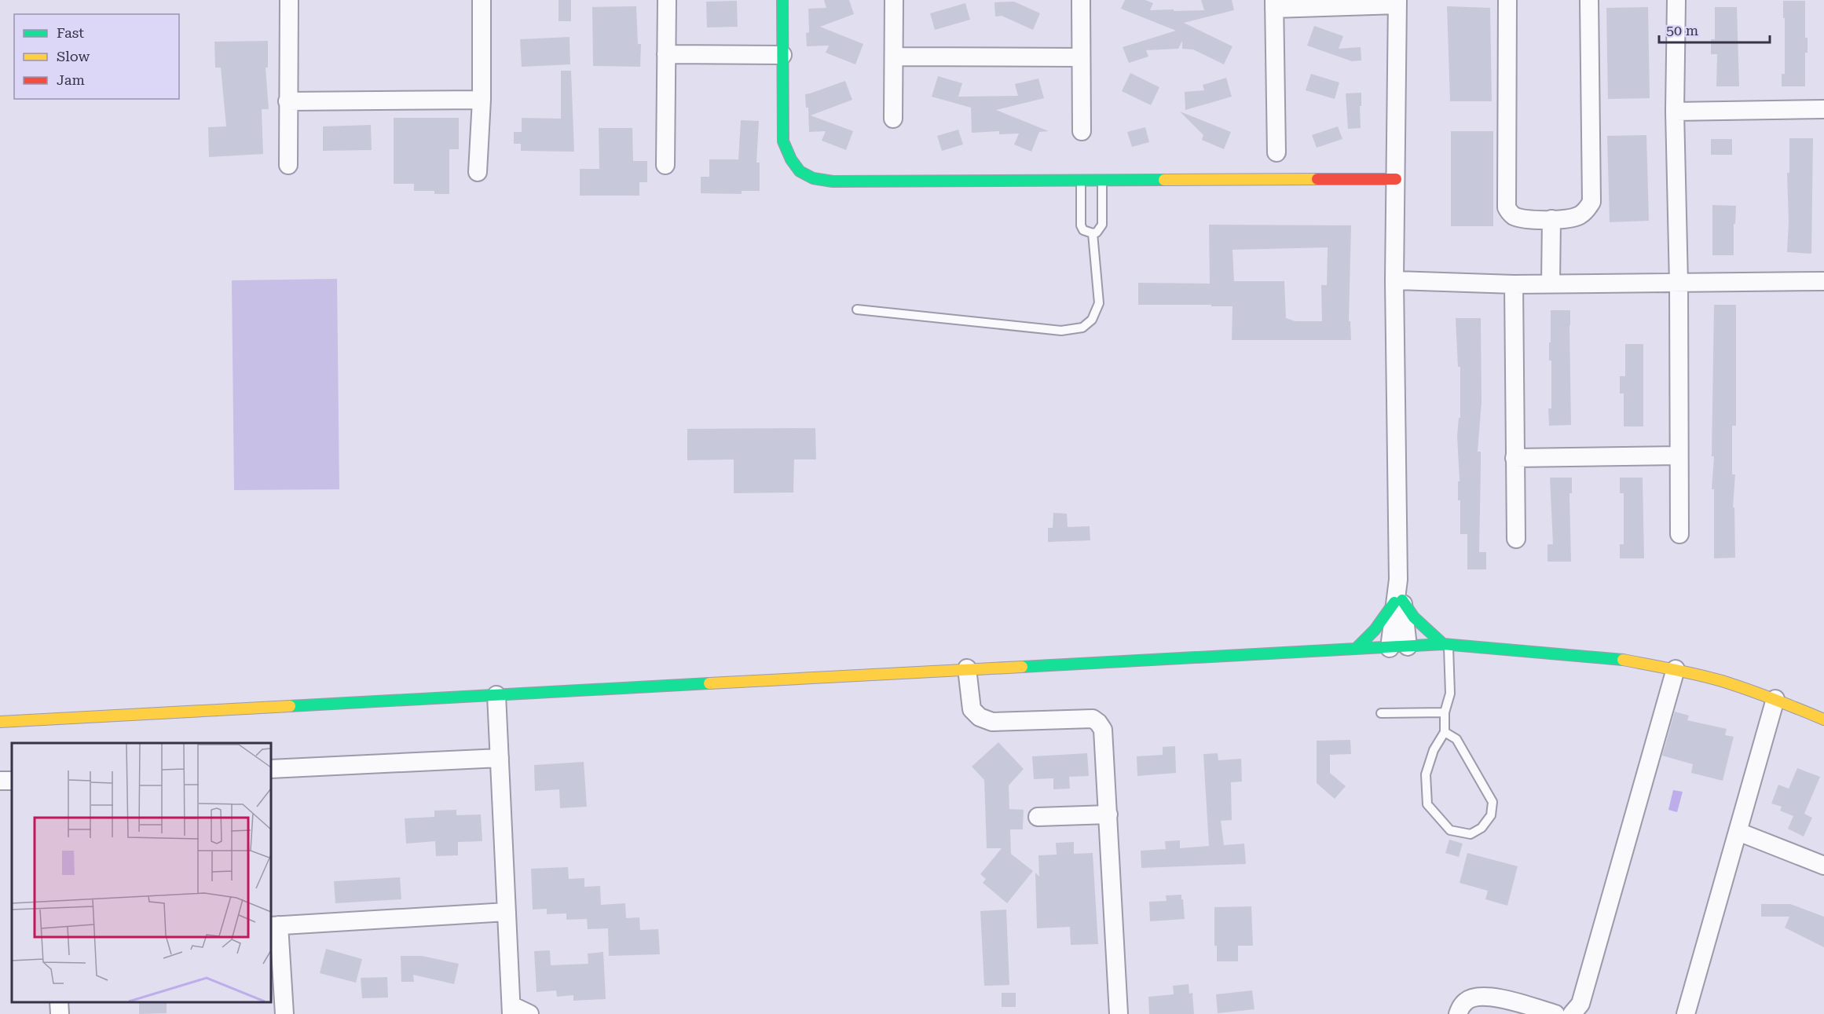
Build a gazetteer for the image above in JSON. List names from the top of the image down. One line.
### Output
{"legend":["Fast","Slow","Jam"],"scale_bar":"50 m"}
